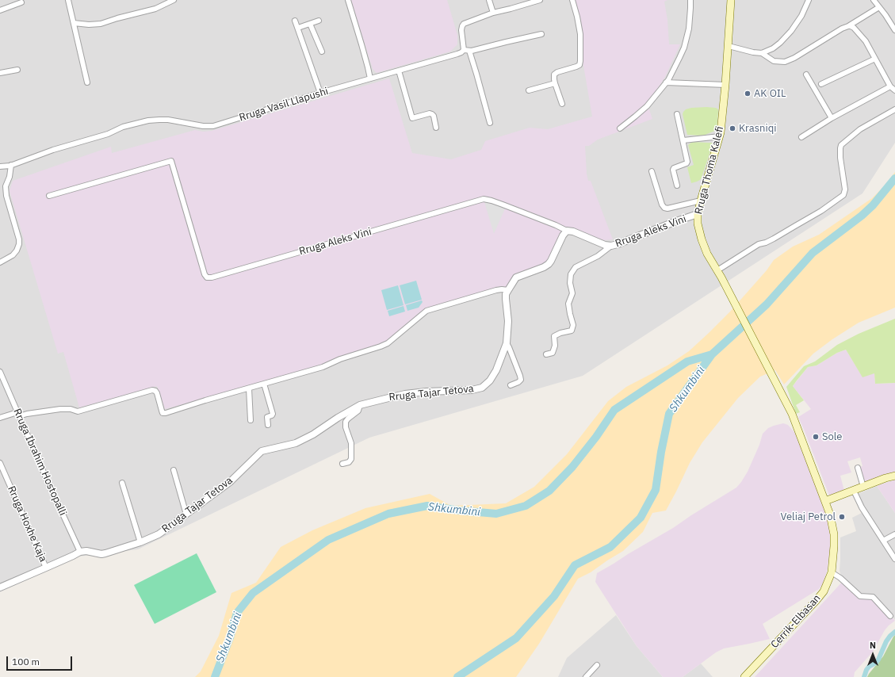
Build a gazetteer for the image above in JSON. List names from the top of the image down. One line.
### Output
{"streets":{"main road":["Rruga Thoma Kalefi","Cerrik-Elbasan"],"street":["Rruga Vasil Llapushi","Rruga Aleks Vini","Rruga Tajar Tetova","Rruga Ibrahim Hostopalli","Rruga Hoxhe Kaja"]},"crossings":[["Rruga Thoma Kalefi","Rruga Aleks Vini"],["Rruga Thoma Kalefi","Cerrik-Elbasan"],["Rruga Tajar Tetova","Rruga Ibrahim Hostopalli"]],"water":["Shkumbini"],"places":["AK OIL","Krasniqi","Sole","Veliaj Petrol"],"scale_bar":"100 m","north":"top"}
